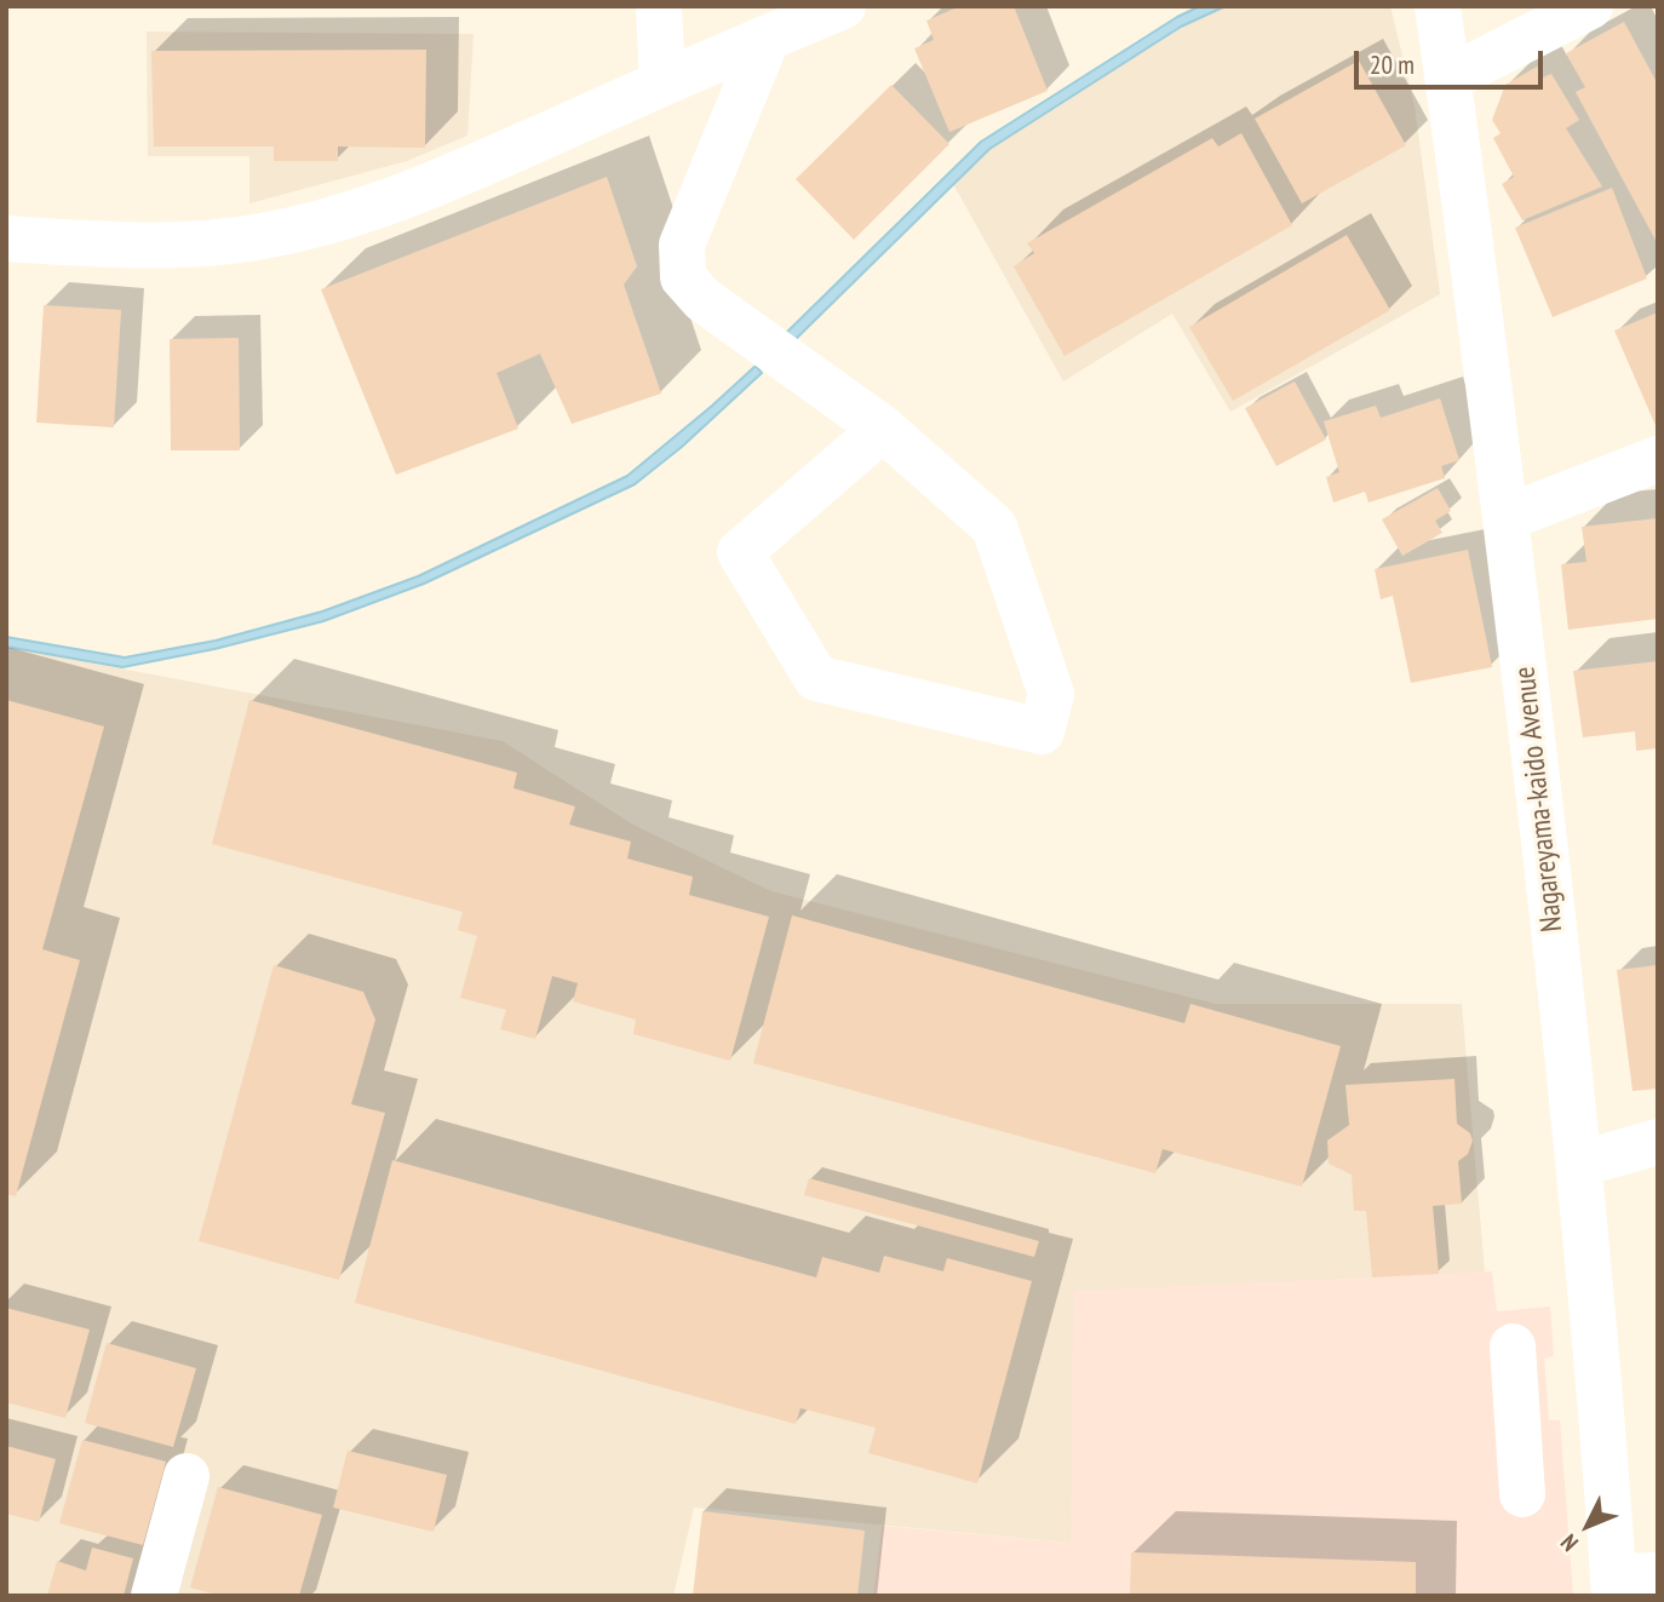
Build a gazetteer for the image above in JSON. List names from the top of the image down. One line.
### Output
{"streets":{"street":["Nagareyama-kaido Avenue"]},"scale_bar":"20 m","north":"bottom left"}
